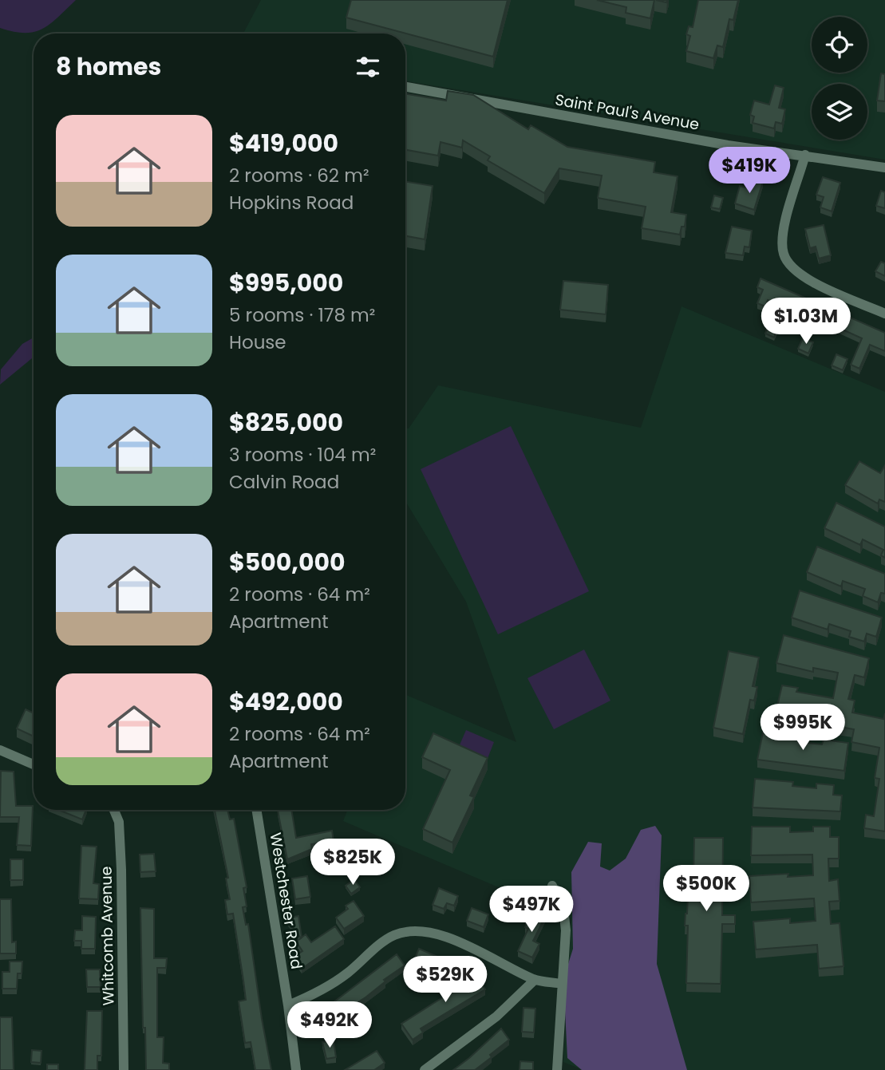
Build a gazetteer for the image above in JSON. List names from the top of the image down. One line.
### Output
{"streets":{"street":["Saint Paul's Avenue","Westchester Road","Whitcomb Avenue"]},"page":{"heading":"8 homes","list":[{"name":"$419,000","note":"2 rooms · 62 m² · Hopkins Road"},{"name":"$995,000","note":"5 rooms · 178 m² · House"},{"name":"$825,000","note":"3 rooms · 104 m² · Calvin Road"},{"name":"$500,000","note":"2 rooms · 64 m² · Apartment"},{"name":"$492,000","note":"2 rooms · 64 m² · Apartment"}],"price":["$419K","$1.03M","$995K","$825K","$500K","$497K","$529K","$492K"]}}
